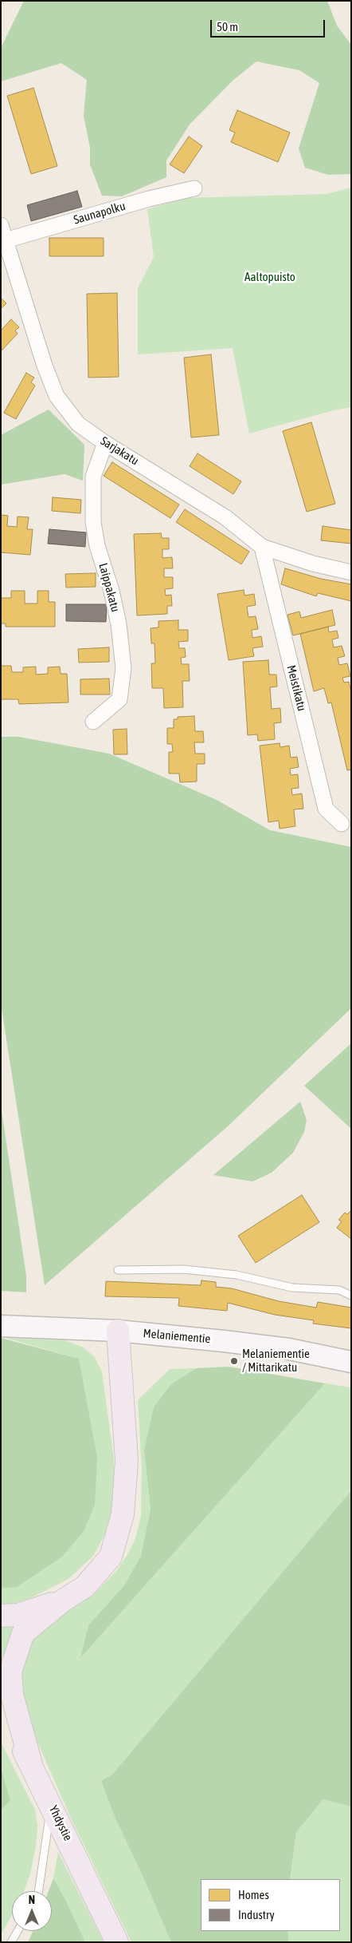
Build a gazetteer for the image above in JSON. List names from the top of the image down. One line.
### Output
{"streets":{"highway":["Yhdystie"],"main road":["Melaniementie"],"street":["Saunapolku","Sarjakatu","Laippakatu","Meistikatu"]},"crossings":[["Saunapolku","Sarjakatu"],["Sarjakatu","Laippakatu"],["Sarjakatu","Meistikatu"]],"parks":["Aaltopuisto"],"places":["Melaniementie / Mittarikatu"],"legend":["Homes","Industry"],"scale_bar":"50 m","north":"top"}
